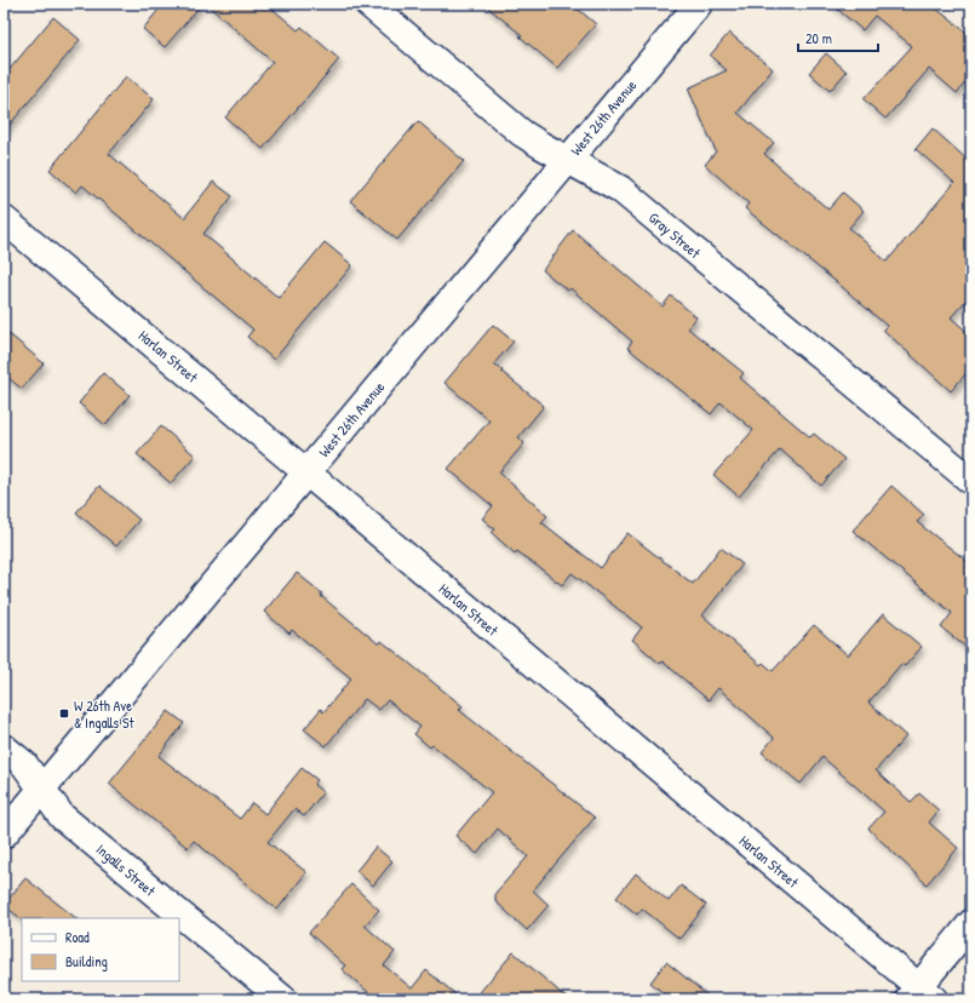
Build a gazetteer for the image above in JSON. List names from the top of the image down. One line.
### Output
{"streets":{"street":["West 26th Avenue","Gray Street","Harlan Street","Ingalls Street"]},"crossings":[["West 26th Avenue","Gray Street"],["West 26th Avenue","Harlan Street"],["West 26th Avenue","Ingalls Street"]],"places":{"transit":["W 26th Ave & Ingalls St"]},"legend":["Road","Building"],"scale_bar":"20 m"}
